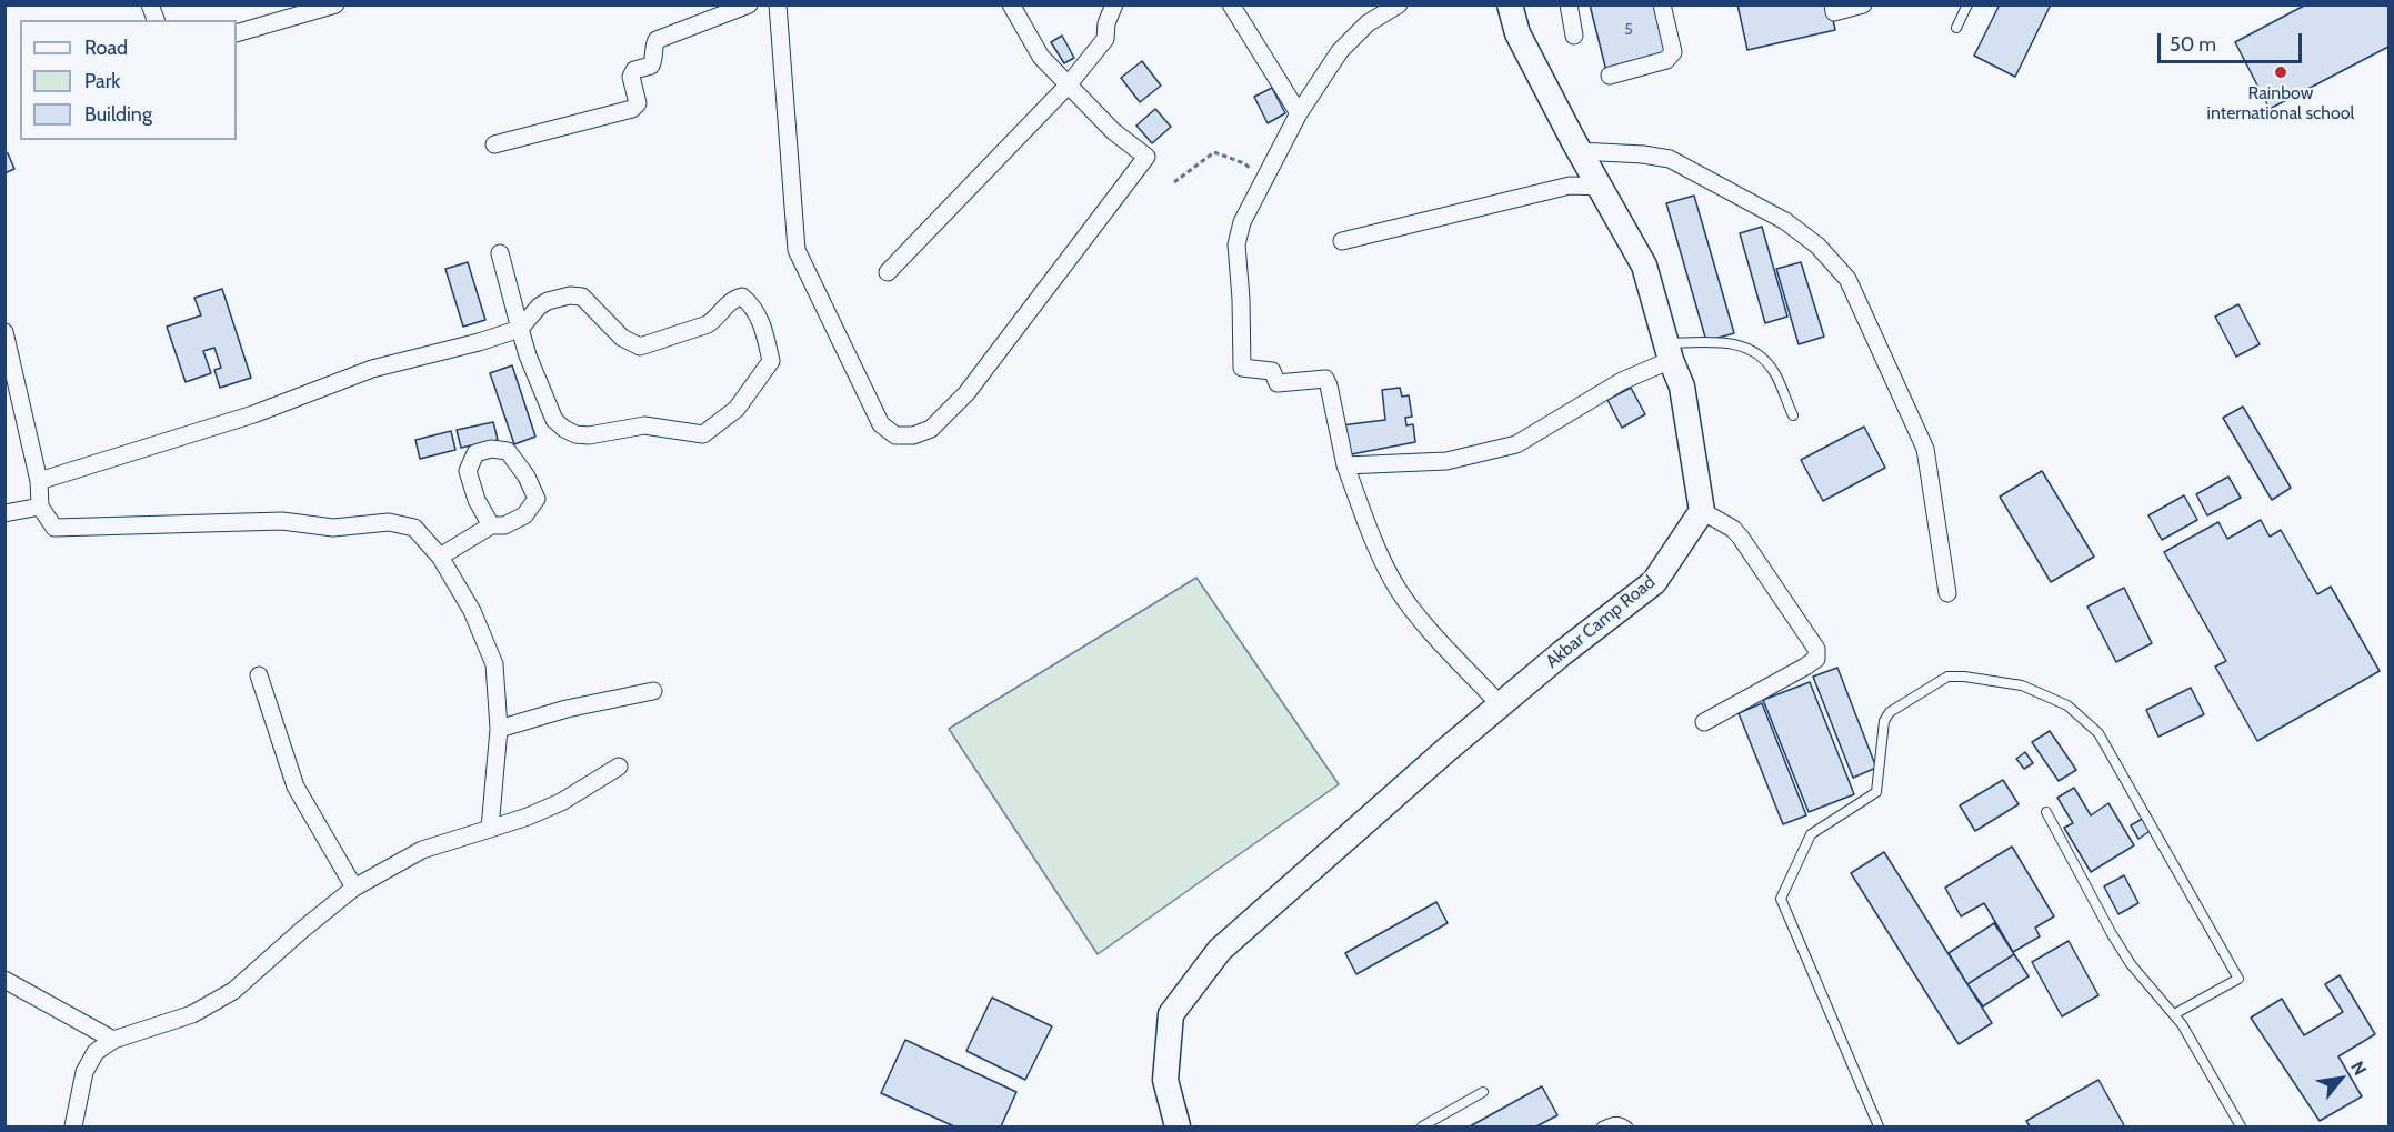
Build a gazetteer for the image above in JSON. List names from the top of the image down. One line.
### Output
{"streets":{"street":["Akbar Camp Road"]},"places":["Rainbow international school"],"house_numbers":["5"],"legend":["Road","Park","Building"],"scale_bar":"50 m","north":"top right"}
